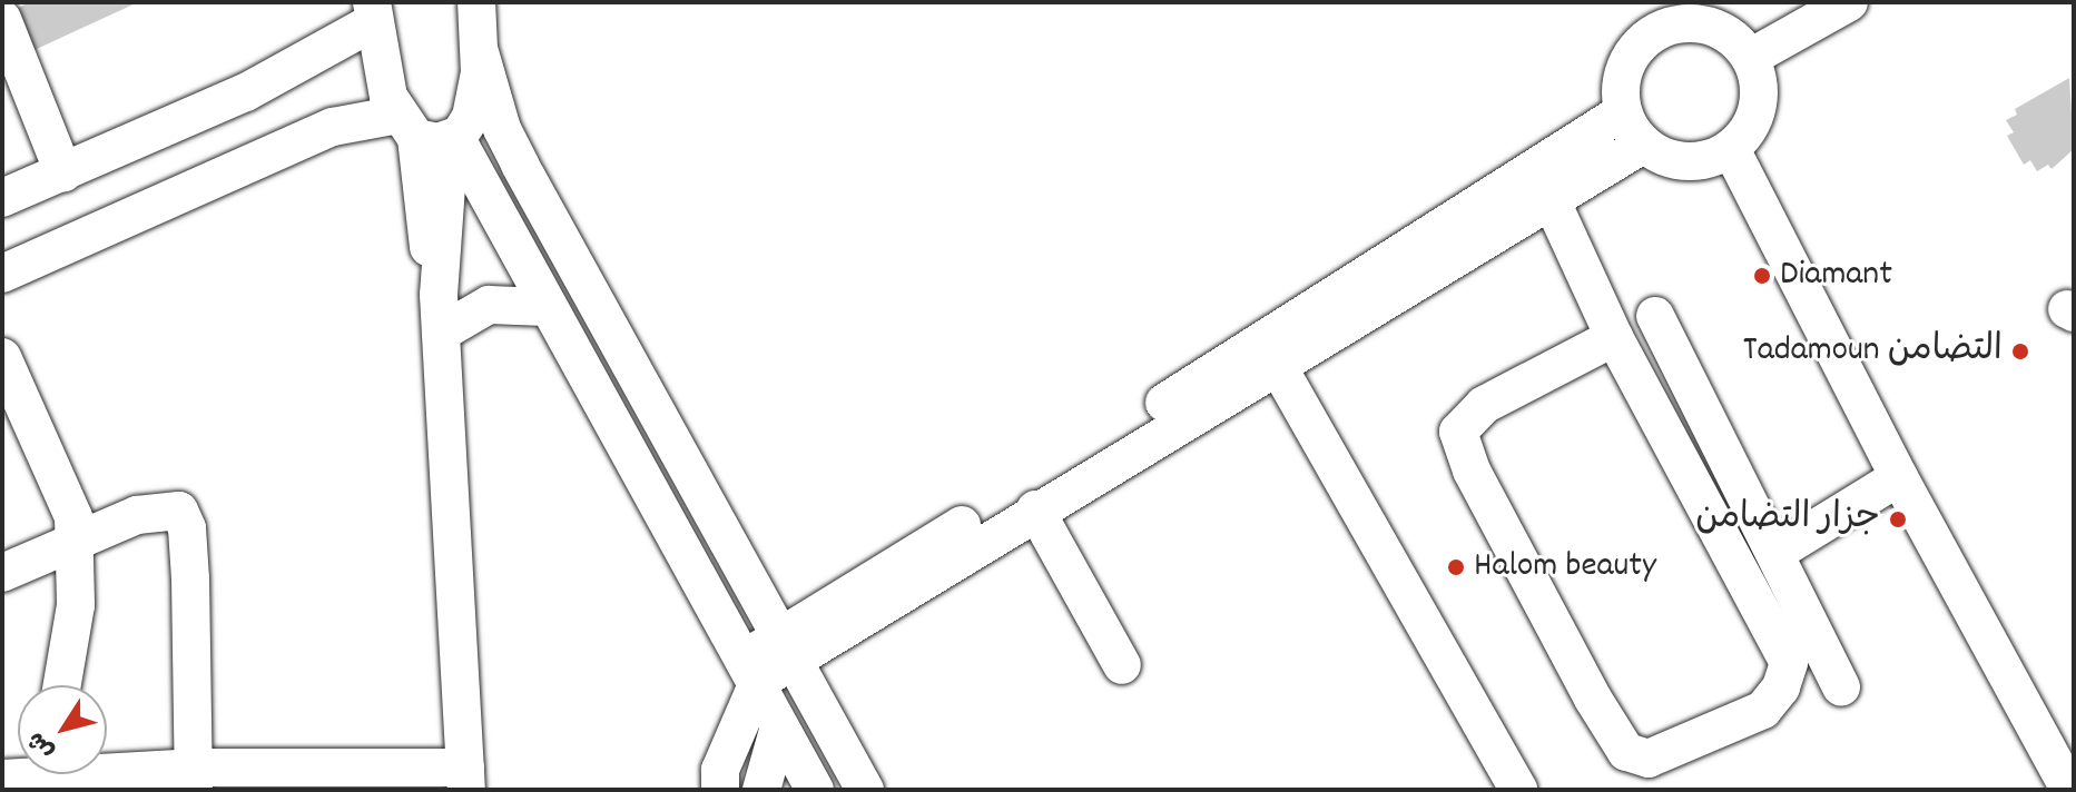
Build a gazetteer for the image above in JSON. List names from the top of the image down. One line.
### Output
{"places":["Diamant","Tadamoun التضامن","جزار التضامن","Halom beauty"],"north":"bottom left"}
